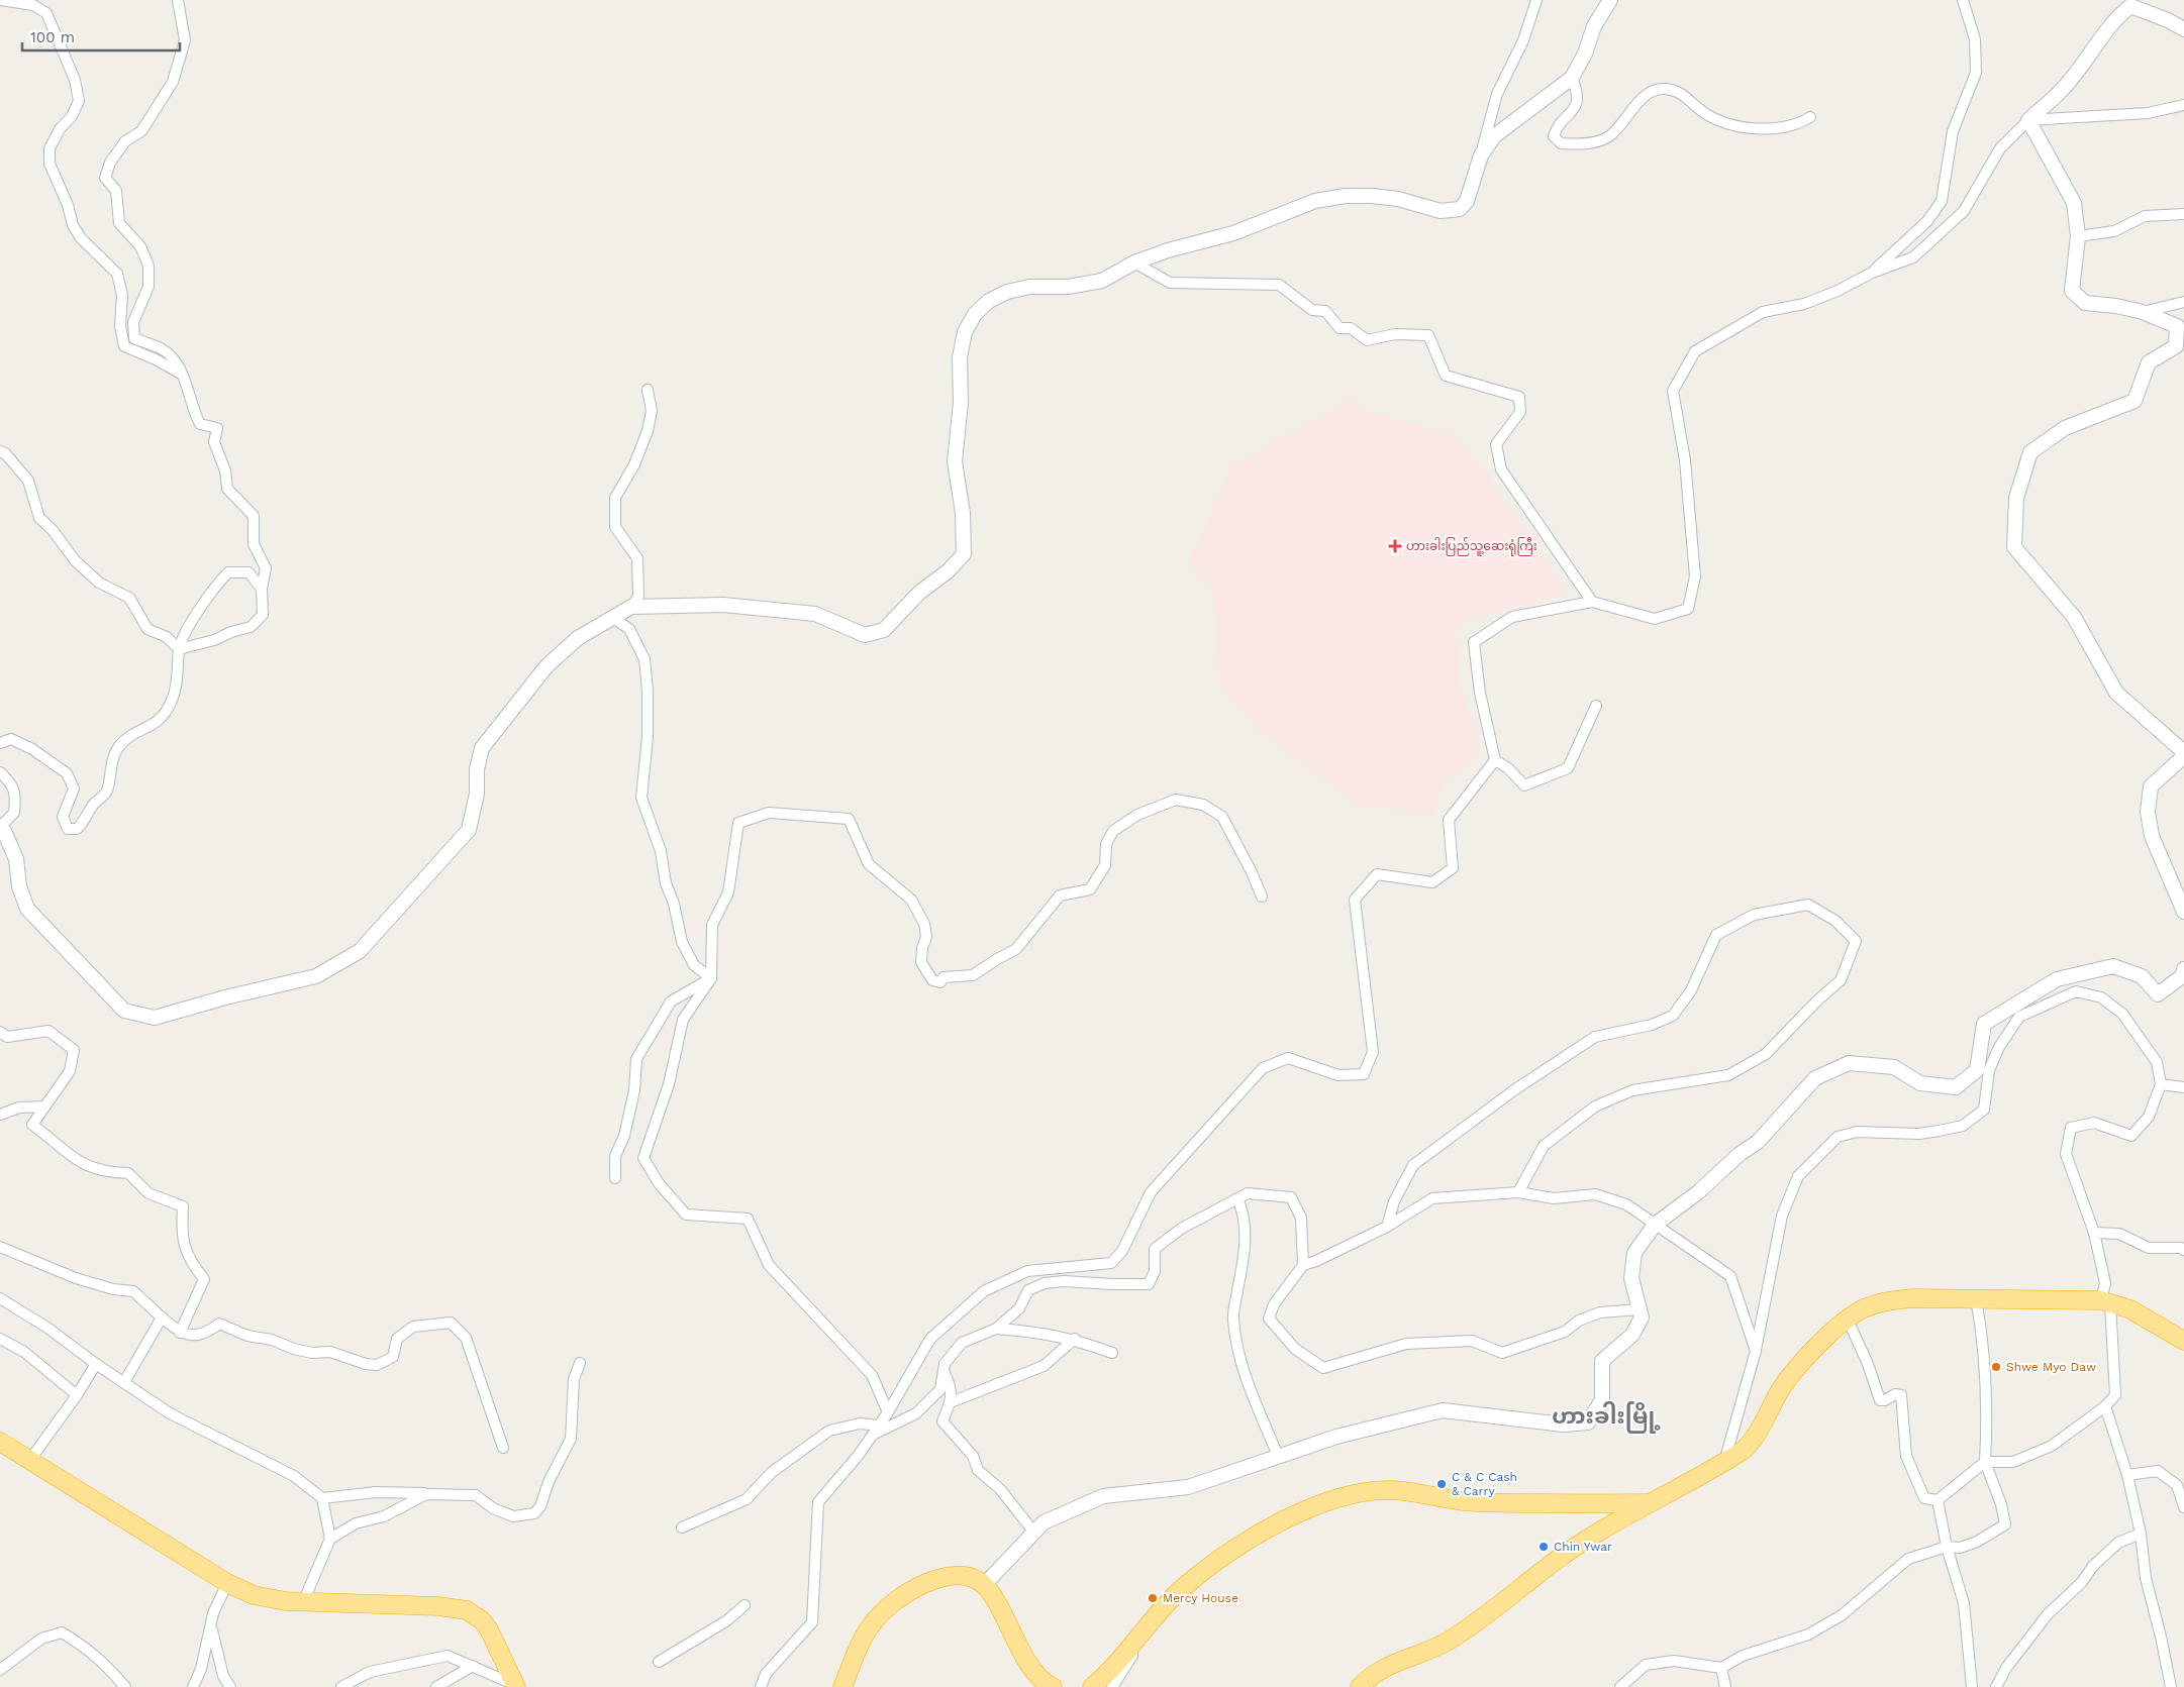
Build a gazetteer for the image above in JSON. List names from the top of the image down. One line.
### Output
{"districts":["ဟားခါးမြို့"],"places":{"health":["ဟားခါးပြည်သူ့ဆေးရုံကြီး"],"other":["Shwe Myo Daw","C & C Cash & Carry","Chin Ywar","Mercy House"]},"scale_bar":"100 m"}
